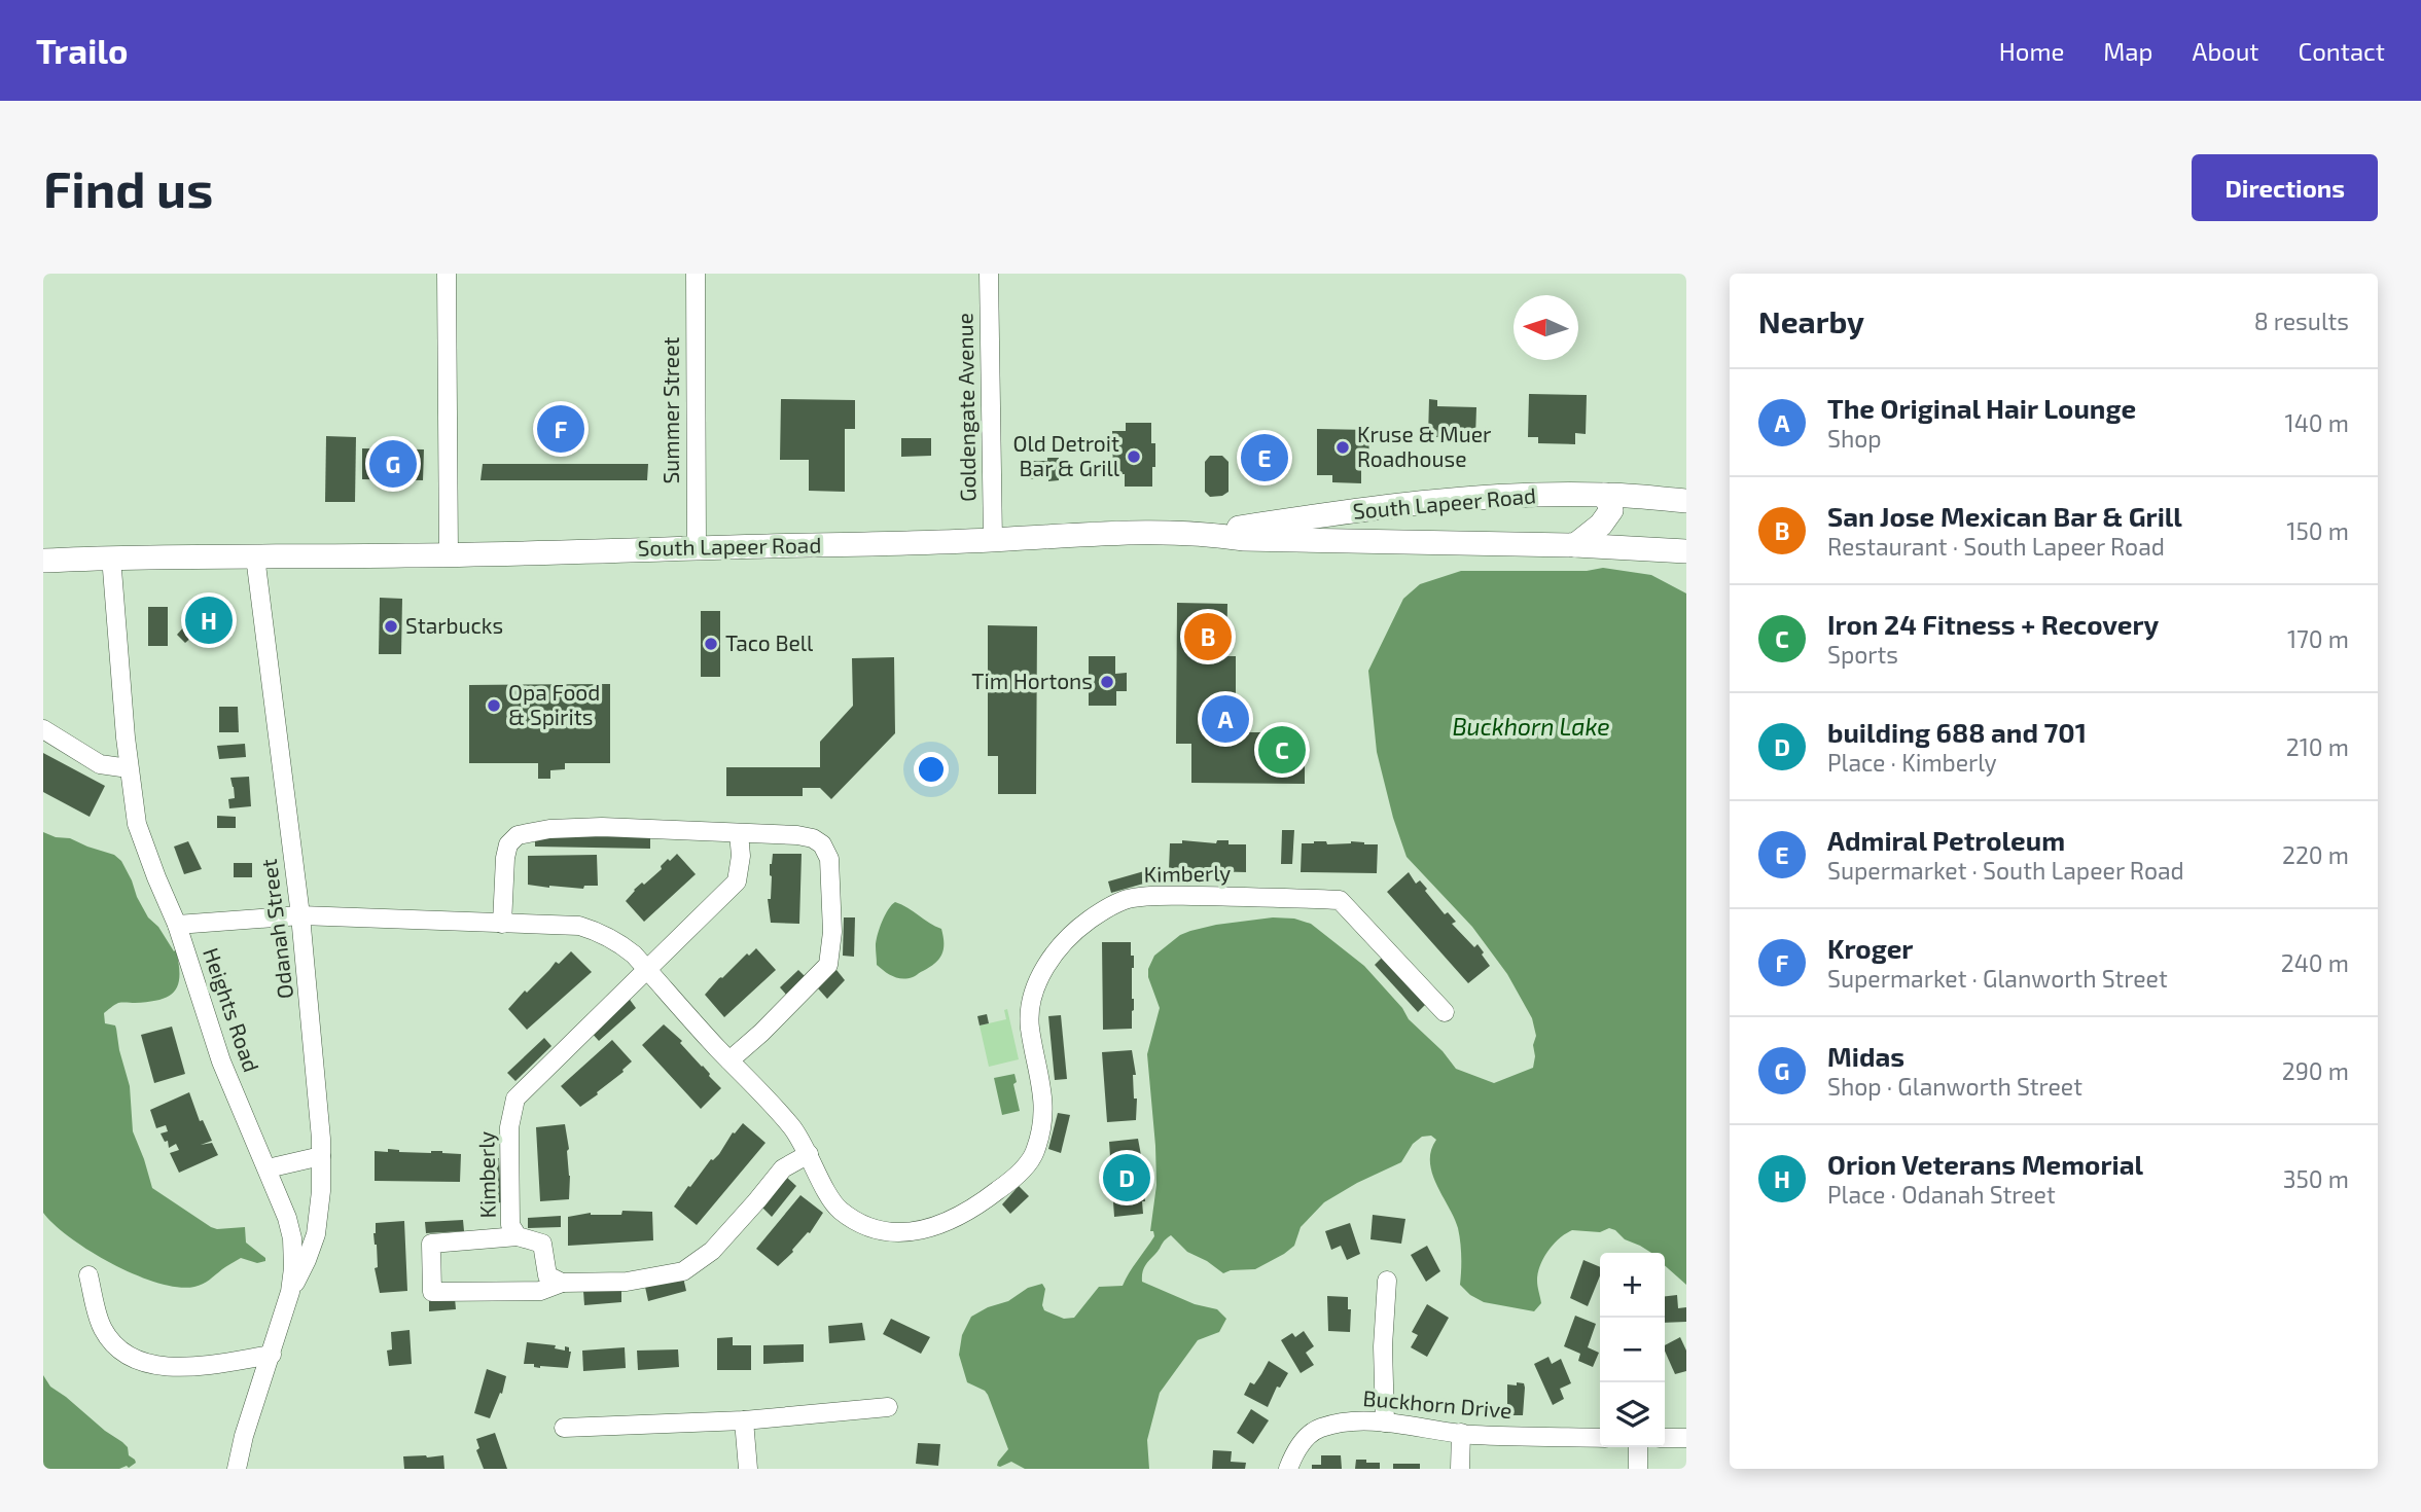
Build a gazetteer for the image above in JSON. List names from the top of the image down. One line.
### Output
{"streets":{"main road":["South Lapeer Road"],"street":["Goldengate Avenue","Summer Street","Kimberly","Odanah Street","Heights Road","Buckhorn Drive"]},"crossings":[["Goldengate Avenue","South Lapeer Road"],["Summer Street","South Lapeer Road"],["South Lapeer Road","Odanah Street"],["South Lapeer Road","Heights Road"],["Kimberly","Odanah Street"],["Kimberly","Heights Road"],["Odanah Street","Heights Road"]],"water":["Buckhorn Lake"],"places":["Kruse & Muer Roadhouse","Old Detroit Bar & Grill","Starbucks","Taco Bell","Tim Hortons","Opa Food & Spirits"],"north":"left","page":{"header":"Trailo","nav":["Home","Map","About","Contact"],"buttons":"Directions","title":"Find us","heading":["Nearby","8 results"],"list":[{"mark":"A","name":"The Original Hair Lounge","note":"Shop","value":"140 m"},{"mark":"B","name":"San Jose Mexican Bar & Grill","note":"Restaurant · South Lapeer Road","value":"150 m"},{"mark":"C","name":"Iron 24 Fitness + Recovery","note":"Sports","value":"170 m"},{"mark":"D","name":"building 688 and 701","note":"Place · Kimberly","value":"210 m"},{"mark":"E","name":"Admiral Petroleum","note":"Supermarket · South Lapeer Road","value":"220 m"},{"mark":"F","name":"Kroger","note":"Supermarket · Glanworth Street","value":"240 m"},{"mark":"G","name":"Midas","note":"Shop · Glanworth Street","value":"290 m"},{"mark":"H","name":"Orion Veterans Memorial","note":"Place · Odanah Street","value":"350 m"}],"pins":["F","E","G","H","B","A","C","D"],"map_buttons":["+","−"]}}
